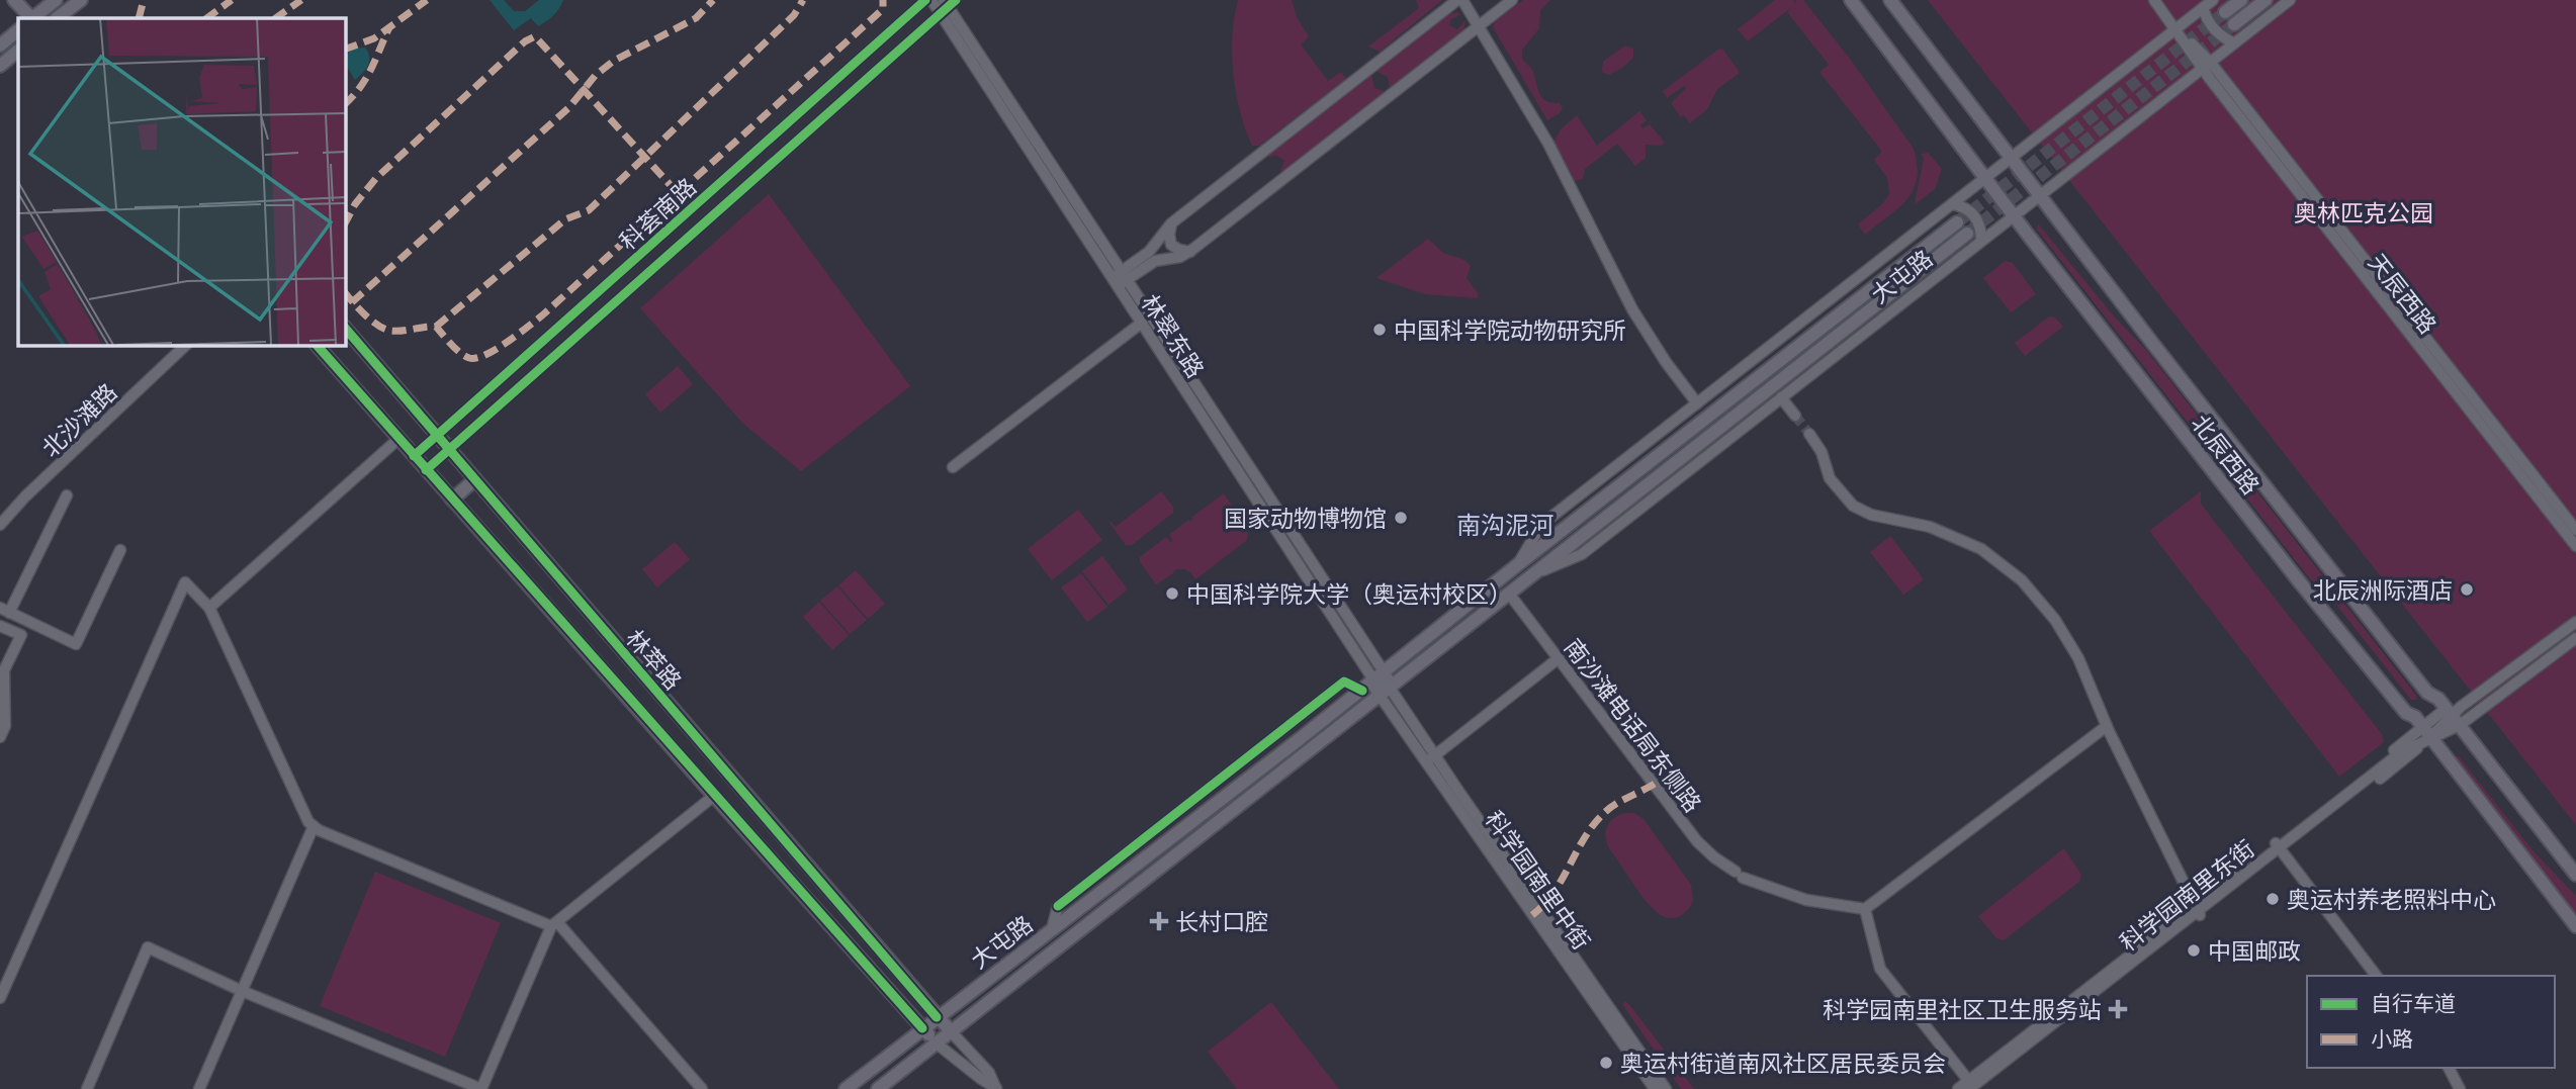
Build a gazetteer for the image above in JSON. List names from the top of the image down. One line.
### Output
{"streets":{"main road":["大屯路","北辰西路","林萃路"],"street":["科荟南路","天辰西路","林翠东路","北沙滩路","南沙滩电话局东侧路","科学园南里中街","科学园南里东街"]},"crossings":[["科荟南路","林翠东路"],["科荟南路","林萃路"],["大屯路","天辰西路"],["大屯路","林翠东路"],["大屯路","北辰西路"],["大屯路","林萃路"],["大屯路","南沙滩电话局东侧路"],["大屯路","科学园南里中街"],["北辰西路","科学园南里东街"]],"districts":["南沟泥河"],"parks":["奥林匹克公园"],"places":{"other":["中国科学院动物研究所","国家动物博物馆","北辰洲际酒店","中国科学院大学（奥运村校区）","奥运村养老照料中心","中国邮政","奥运村街道南风社区居民委员会"],"health":["长村口腔","科学园南里社区卫生服务站"]},"legend":["自行车道","小路"]}
